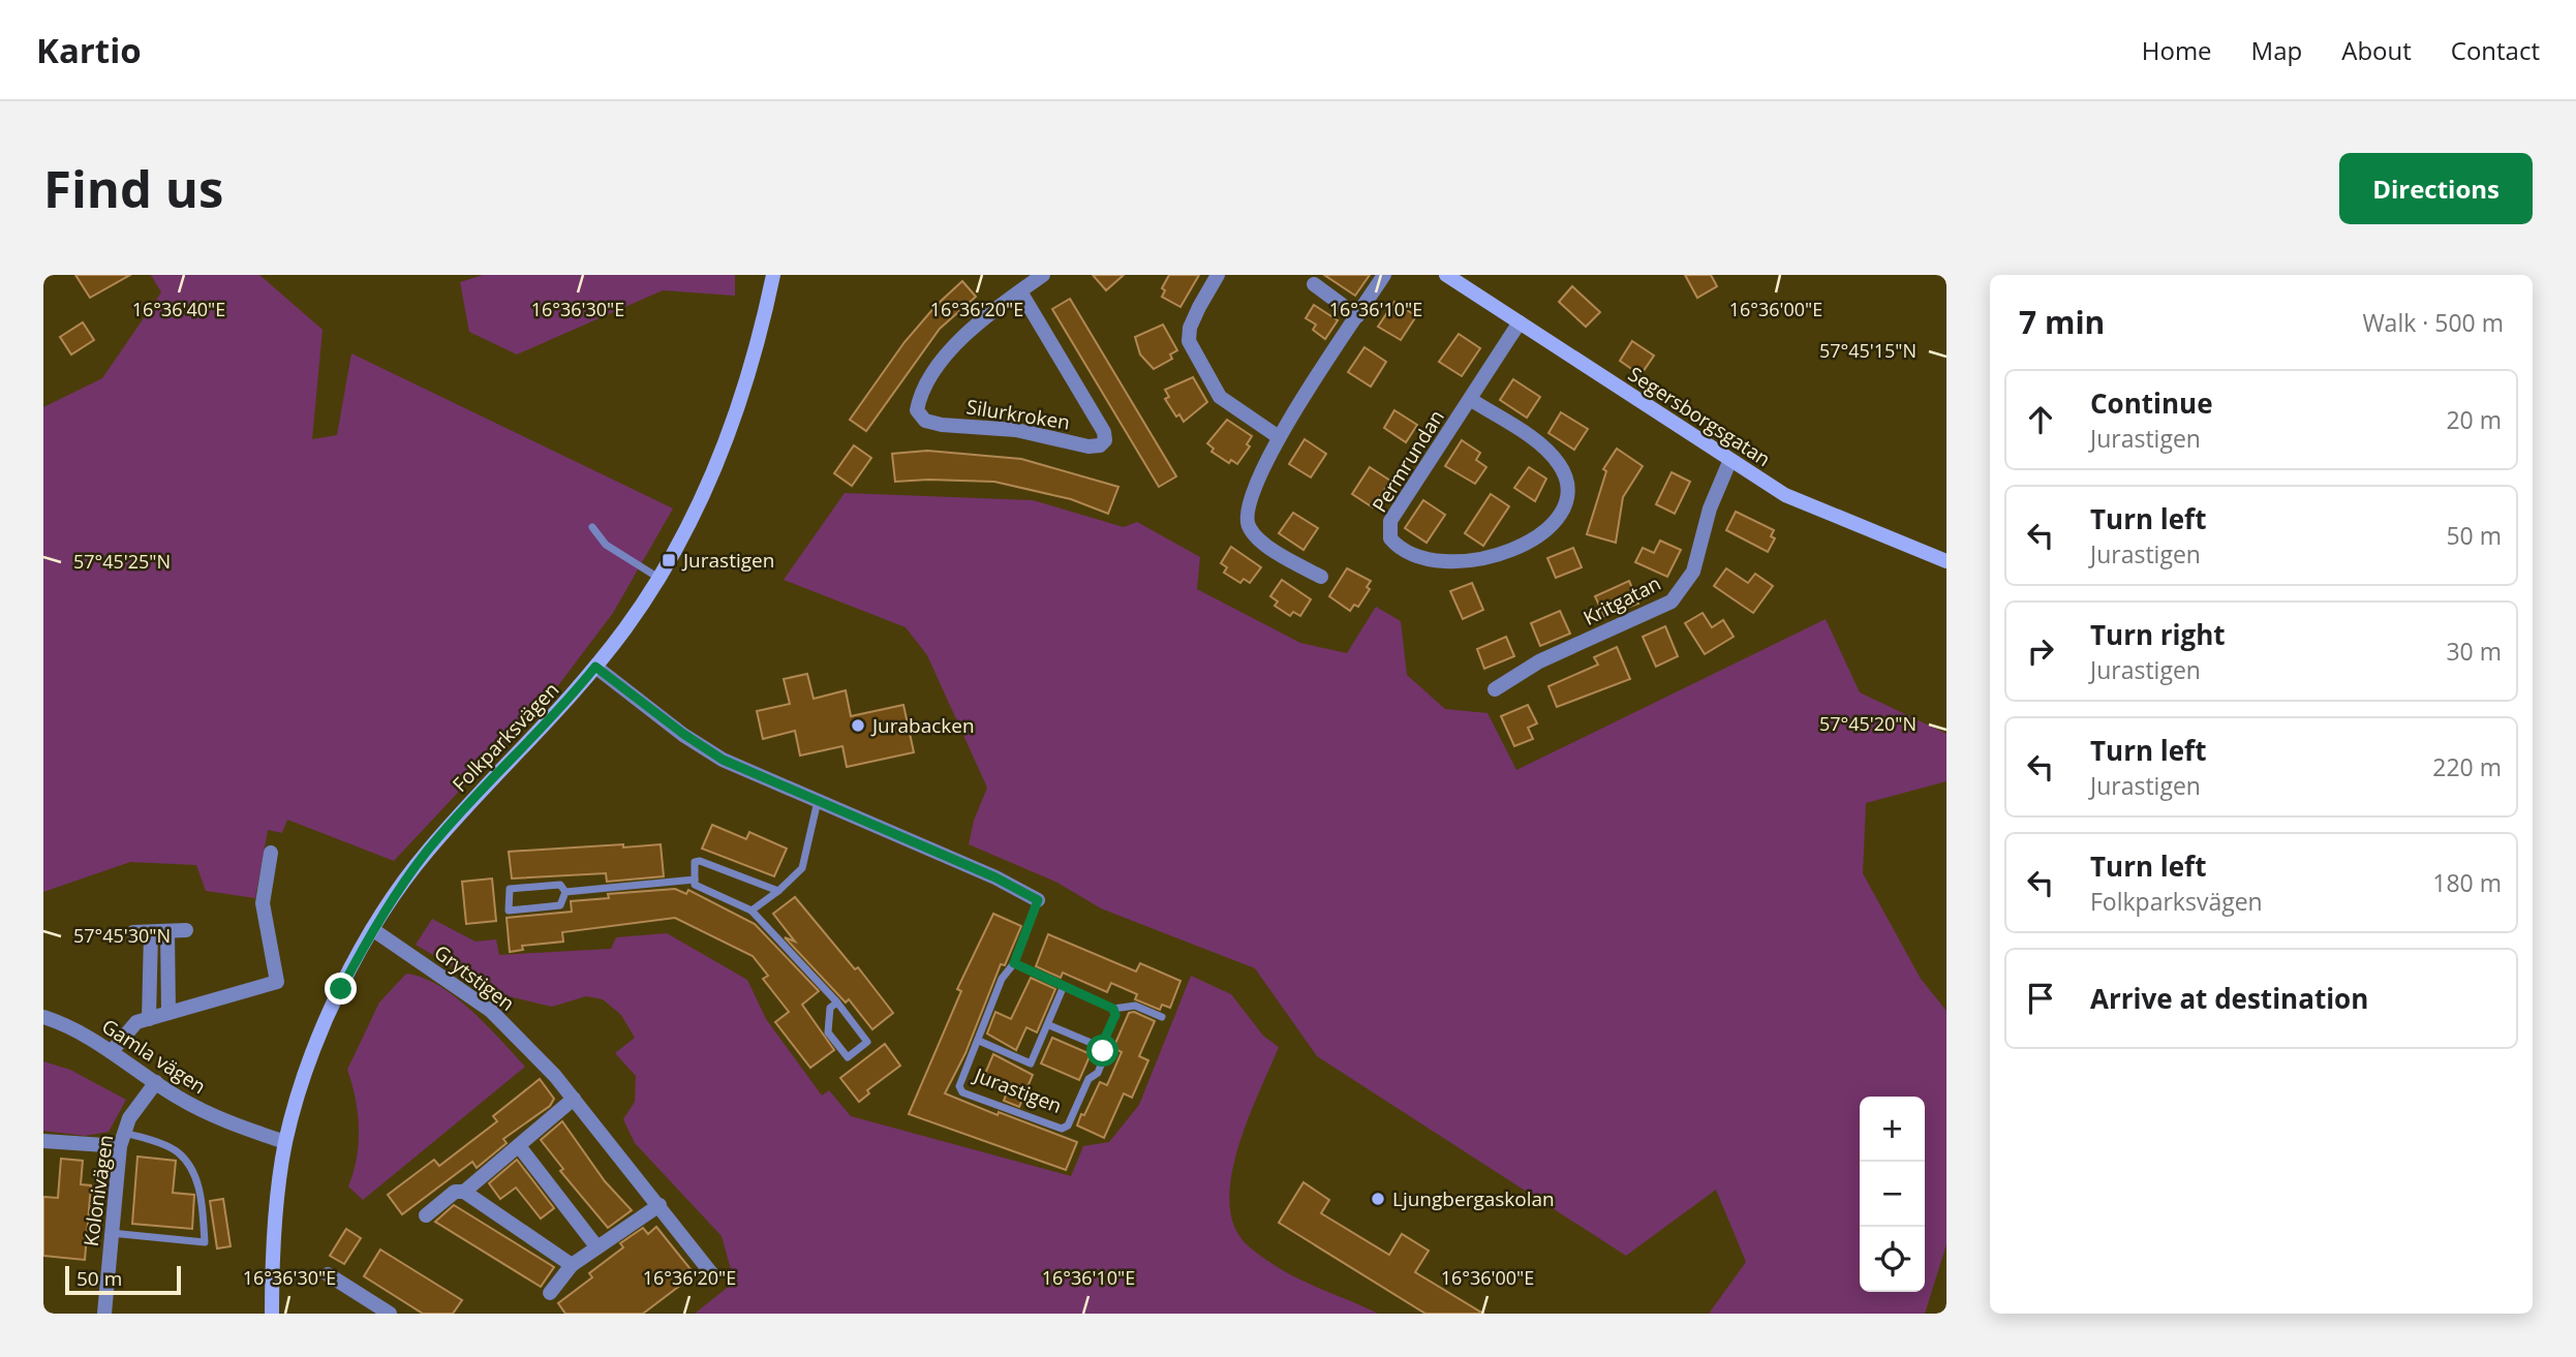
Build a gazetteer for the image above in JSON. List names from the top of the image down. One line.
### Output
{"streets":{"main road":["Segersborgsgatan","Folkparksvägen"],"street":["Silurkroken","Permrundan","Kritgatan","Grytstigen","Gamla vägen","Jurastigen","Kolonivägen"]},"crossings":[["Segersborgsgatan","Permrundan"],["Segersborgsgatan","Kritgatan"],["Folkparksvägen","Grytstigen"],["Folkparksvägen","Gamla vägen"],["Folkparksvägen","Jurastigen"],["Gamla vägen","Kolonivägen"]],"places":{"transit":["Jurastigen"],"other":["Jurabacken","Ljungbergaskolan"]},"scale_bar":"50 m","page":{"header":"Kartio","nav":["Home","Map","About","Contact"],"buttons":"Directions","title":"Find us","heading":["7 min","Walk · 500 m"],"list":[["Continue","Jurastigen","20 m"],["Turn left","Jurastigen","50 m"],["Turn right","Jurastigen","30 m"],["Turn left","Jurastigen","220 m"],["Turn left","Folkparksvägen","180 m"],"Arrive at destination"],"map_buttons":["+","−"],"scale":"50 m"},"coordinates":["16°36'40\"E","16°36'30\"E","16°36'20\"E","16°36'10\"E","16°36'00\"E","57°45'15\"N","57°45'25\"N","57°45'20\"N","57°45'30\"N"]}
